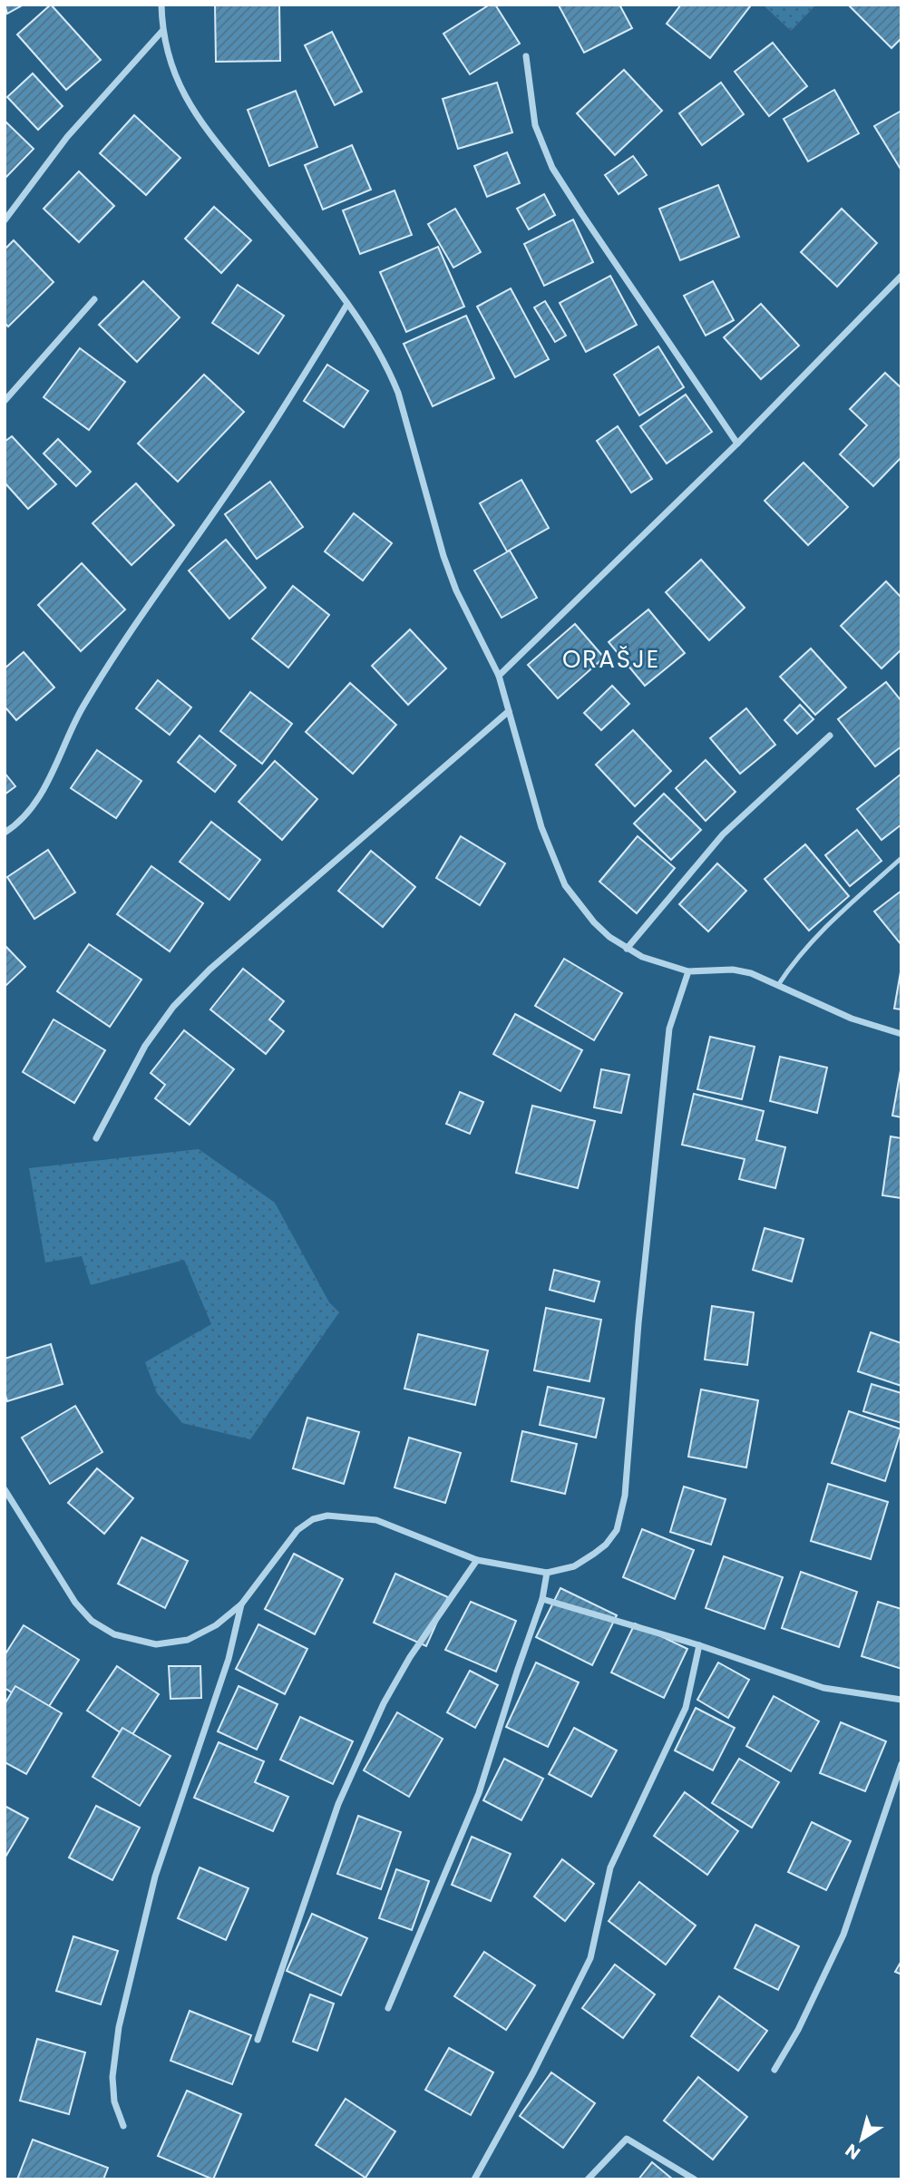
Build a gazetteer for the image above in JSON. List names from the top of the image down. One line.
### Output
{"districts":["ORAŠJE"],"north":"bottom left"}
